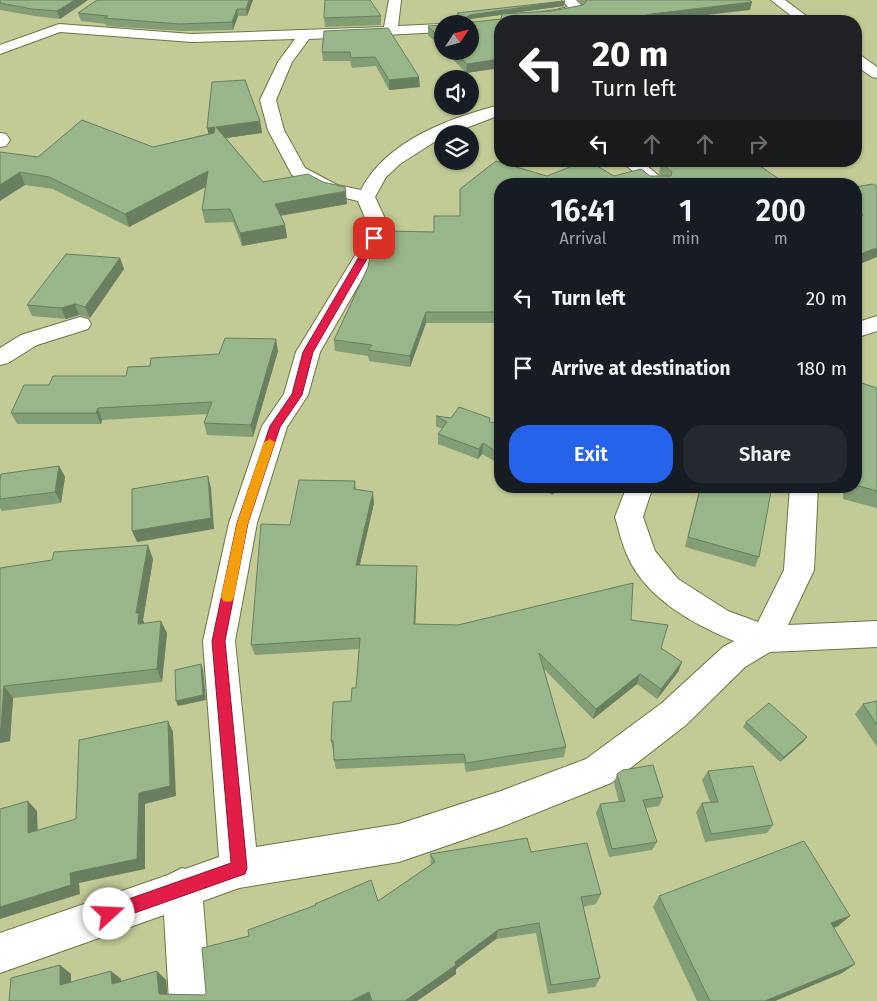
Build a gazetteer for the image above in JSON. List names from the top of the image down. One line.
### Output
{"north":"top right","page":{"turn":["20 m","Turn left"],"eta":["16:41","Arrival","1","min","200","m"],"list":[{"name":"Turn left","value":"20 m"},{"name":"Arrive at destination","value":"180 m"}],"buttons":["Exit","Share"]}}
